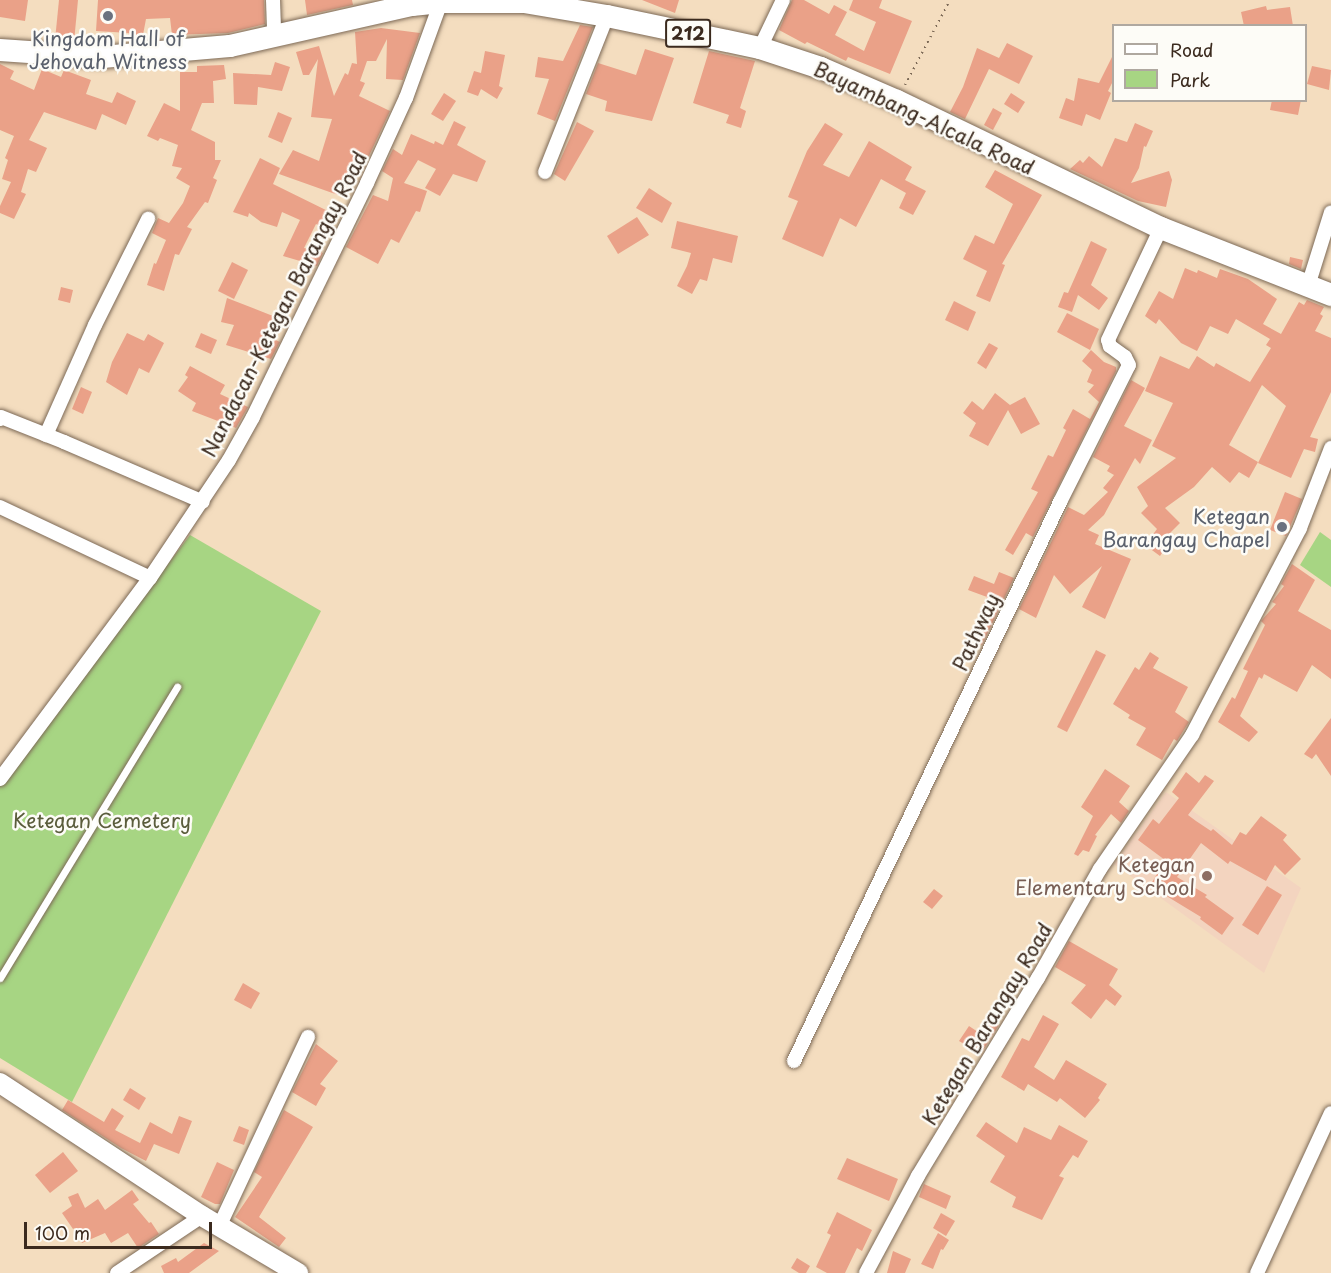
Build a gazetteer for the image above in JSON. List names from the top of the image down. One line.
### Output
{"streets":{"main road":["212","Bayambang-Alcala Road"],"street":["Nandacan-Ketegan Barangay Road","Pathway","Ketegan Barangay Road"]},"crossings":[["Bayambang-Alcala Road","Nandacan-Ketegan Barangay Road"],["Bayambang-Alcala Road","Pathway"]],"parks":["Ketegan Cemetery"],"places":["Kingdom Hall of Jehovah Witness","Ketegan Barangay Chapel","Ketegan Elementary School"],"legend":["Road","Park"],"scale_bar":"100 m"}
